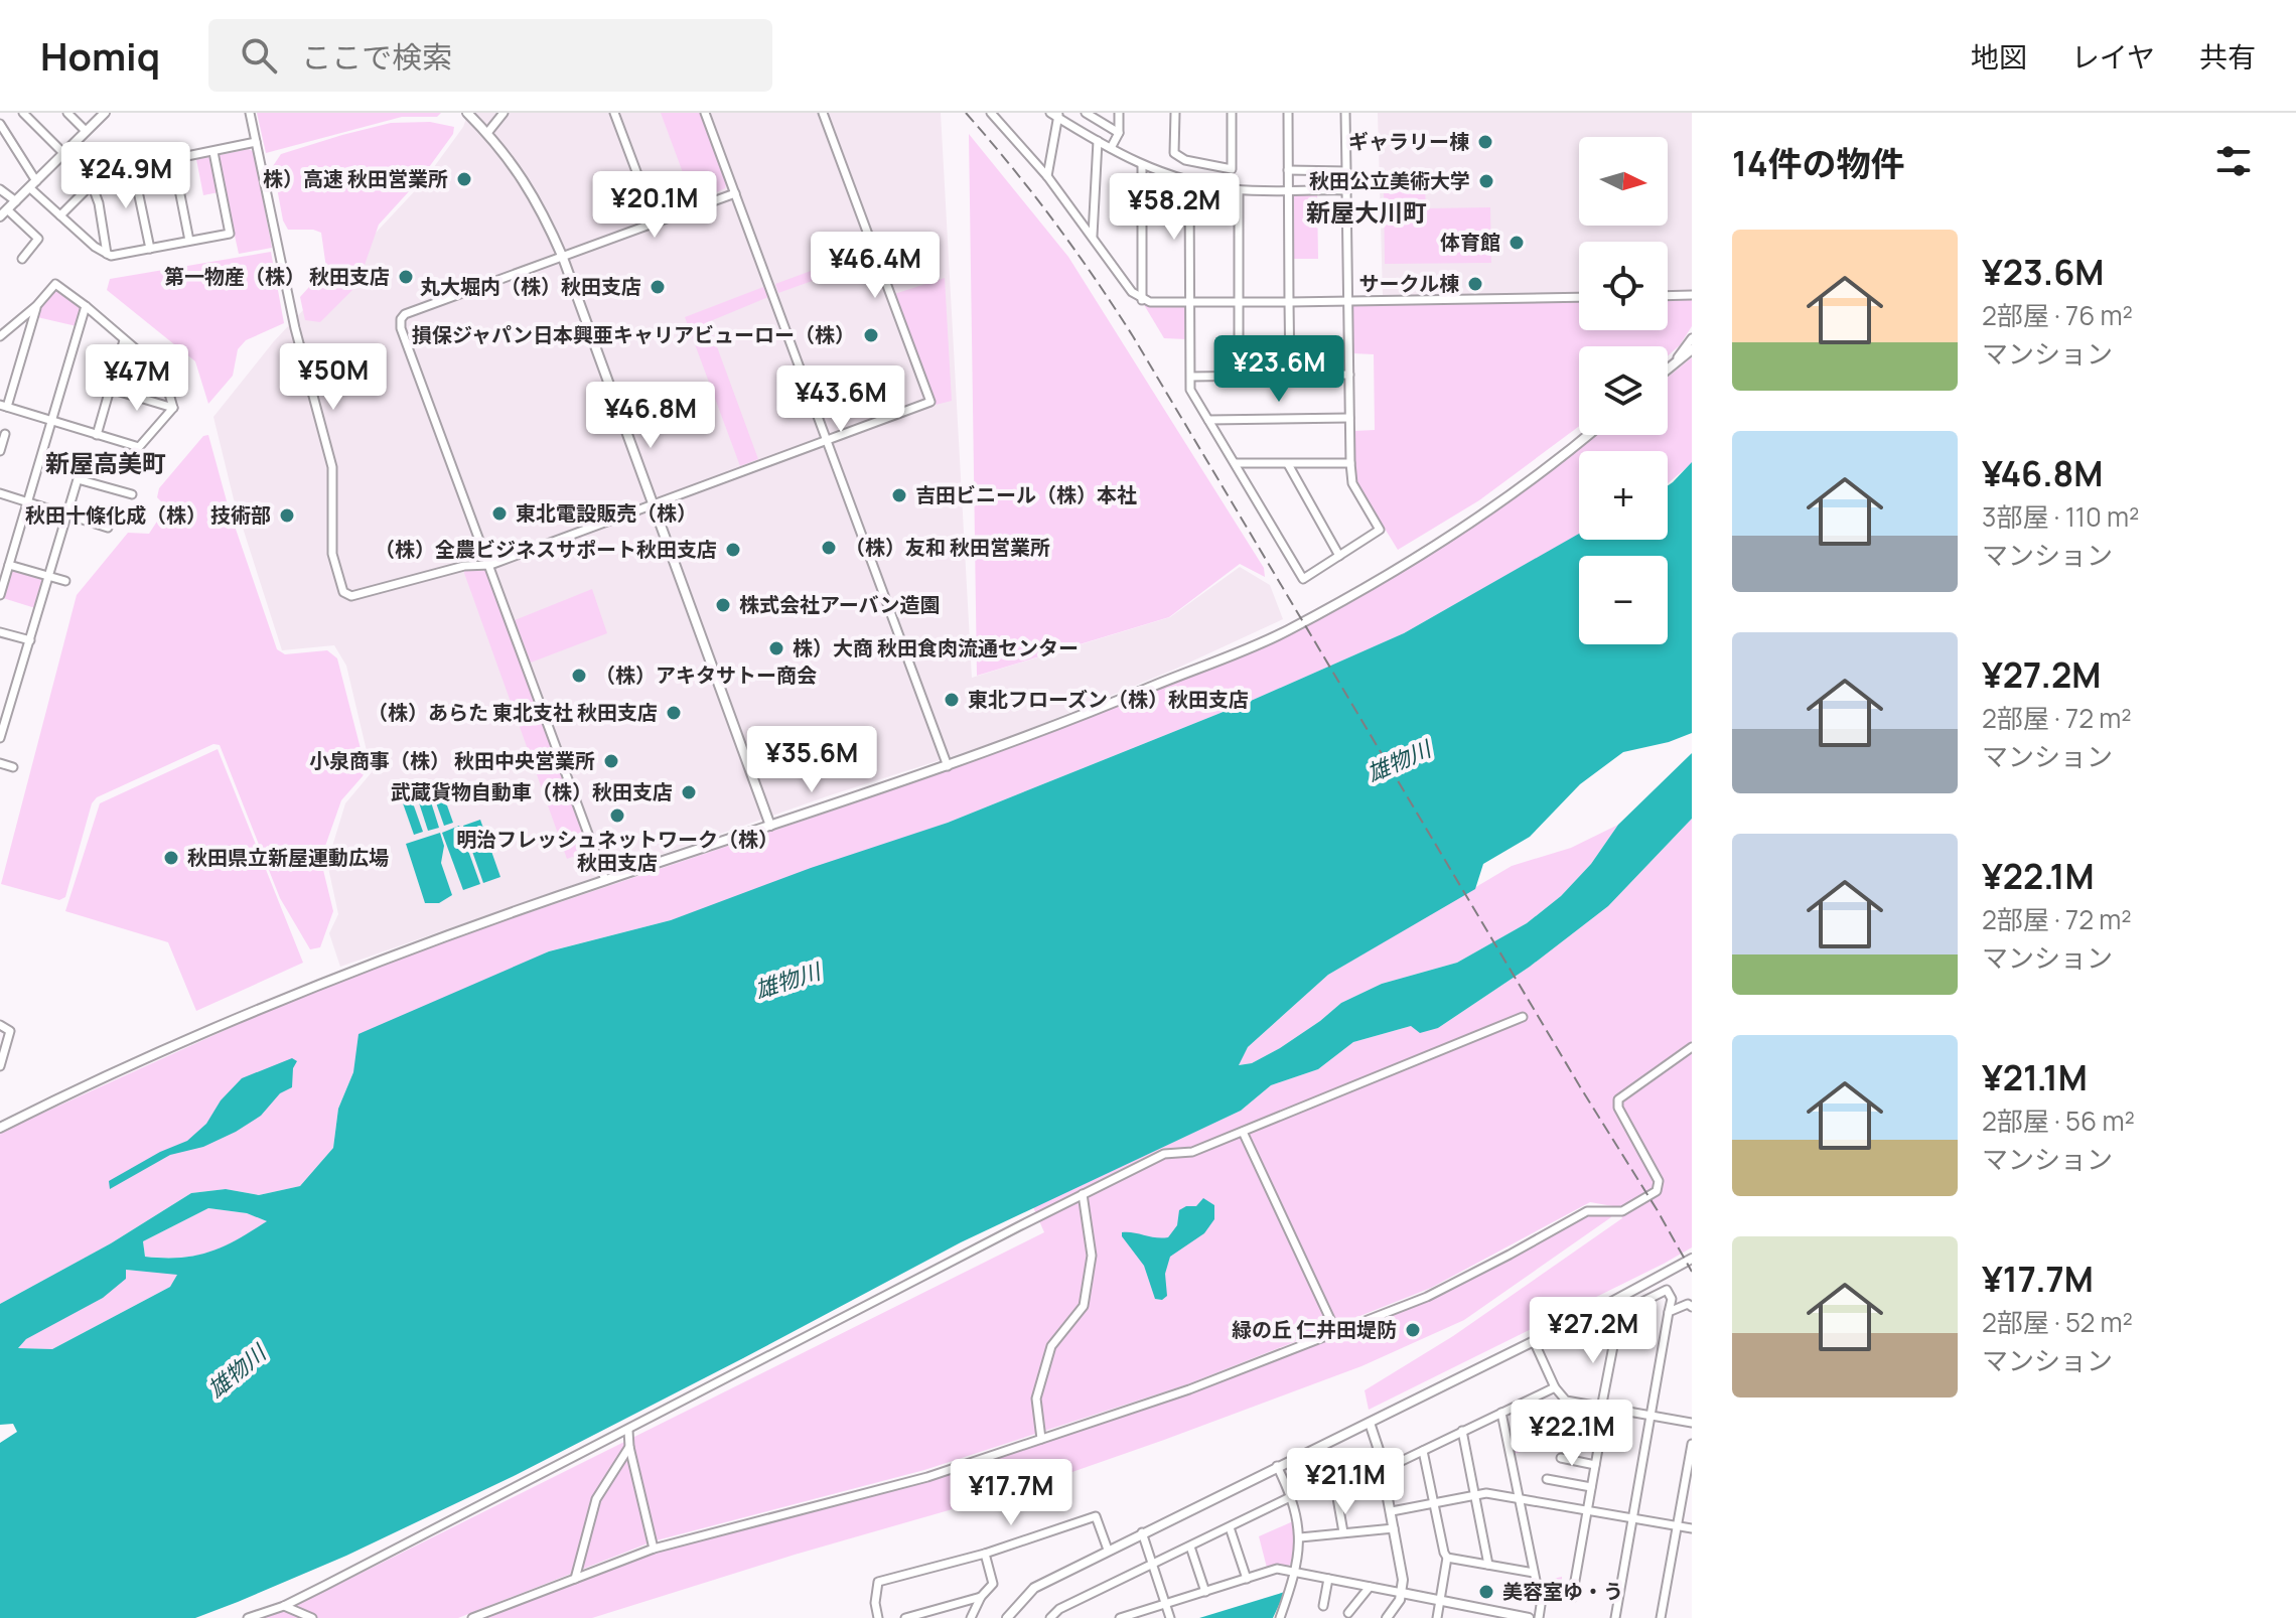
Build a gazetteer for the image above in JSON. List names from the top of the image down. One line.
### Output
{"districts":["新屋大川町","新屋高美町"],"water":["雄物川"],"places":["ギャラリー棟","株）高速 秋田営業所","秋田公立美術大学","体育館","第一物産（株） 秋田支店","サークル棟","丸大堀内（株）秋田支店","損保ジャパン日本興亜キャリアビューロー（株）","吉田ビニール（株）本社","東北電設販売（株）","秋田十條化成（株） 技術部","（株）友和 秋田営業所","（株）全農ビジネスサポート秋田支店","株式会社アーバン造園","株）大商 秋田食肉流通センター","（株）アキタサトー商会","東北フローズン（株）秋田支店","（株）あらた 東北支社 秋田支店","小泉商事（株） 秋田中央営業所","武蔵貨物自動車（株）秋田支店","明治フレッシュネットワーク（株） 秋田支店","秋田県立新屋運動広場","緑の丘 仁井田堤防","美容室ゆ・う"],"north":"right","page":{"header":"Homiq","search":"ここで検索","nav":["地図","レイヤ","共有"],"heading":"14件の物件","map_buttons":["+","−"],"price":["¥24.9M","¥20.1M","¥58.2M","¥46.4M","¥23.6M","¥50M","¥47M","¥43.6M","¥46.8M","¥35.6M","¥27.2M","¥22.1M","¥21.1M","¥17.7M"],"list":[{"name":"¥23.6M","note":"2部屋 · 76 m² · マンション"},{"name":"¥46.8M","note":"3部屋 · 110 m² · マンション"},{"name":"¥27.2M","note":"2部屋 · 72 m² · マンション"},{"name":"¥22.1M","note":"2部屋 · 72 m² · マンション"},{"name":"¥21.1M","note":"2部屋 · 56 m² · マンション"},{"name":"¥17.7M","note":"2部屋 · 52 m² · マンション"}]}}
